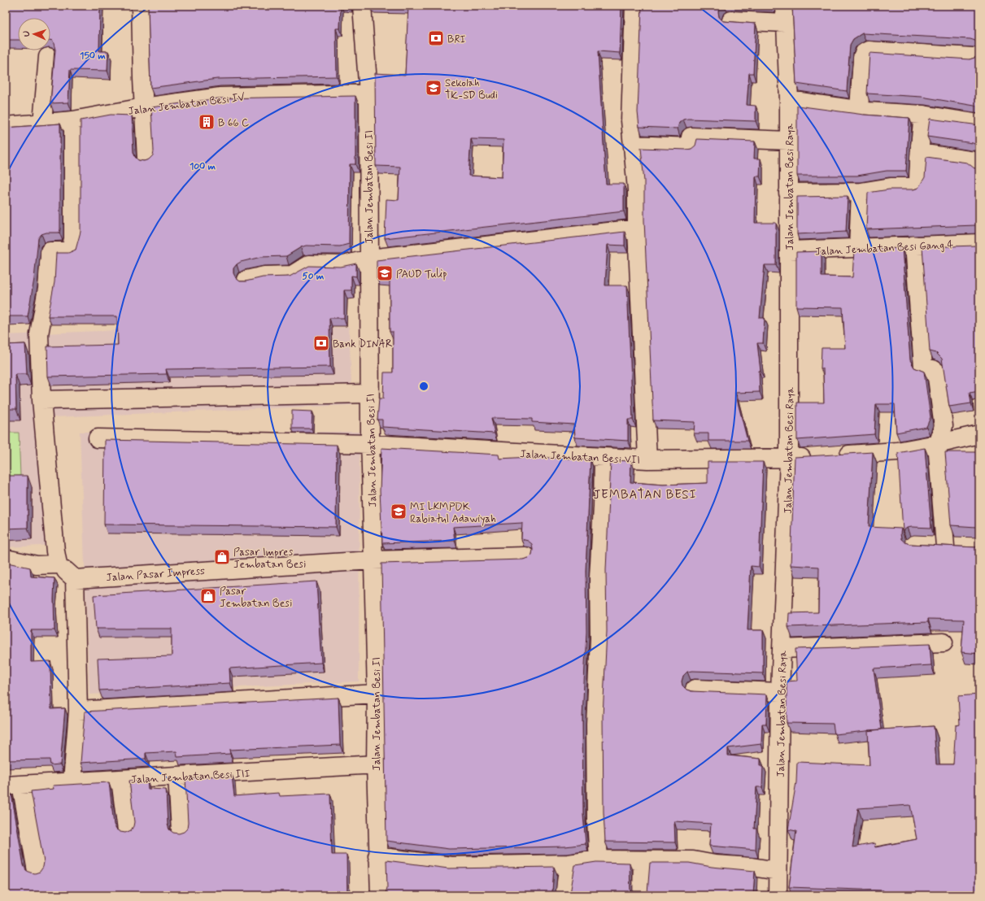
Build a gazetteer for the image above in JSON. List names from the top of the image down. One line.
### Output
{"streets":{"street":["Jalan Jembatan Besi IV","Jalan Jembatan Besi II","Jalan Jembatan Besi Raya","Jalan Jembatan Besi Gang 4","Jalan Jembatan Besi VII","Jalan Pasar Impress","Jalan Jembatan Besi III"]},"crossings":[["Jalan Jembatan Besi IV","Jalan Jembatan Besi II"],["Jalan Jembatan Besi II","Jalan Jembatan Besi VII"],["Jalan Jembatan Besi II","Jalan Pasar Impress"],["Jalan Jembatan Besi II","Jalan Jembatan Besi III"],["Jalan Jembatan Besi Raya","Jalan Jembatan Besi Gang 4"],["Jalan Jembatan Besi Raya","Jalan Jembatan Besi VII"]],"districts":["JEMBATAN BESI"],"places":{"bank":["BRI","Bank DINAR"],"school or university":["Sekolah TK-SD Budi","PAUD Tulip","MI LKMPDK Rabiatul Adawiyah"],"building":["B 66 C"],"shop":["Pasar Impres Jembatan Besi","Pasar Jembatan Besi"]},"north":"left","rings":["150 m","100 m","50 m"]}
